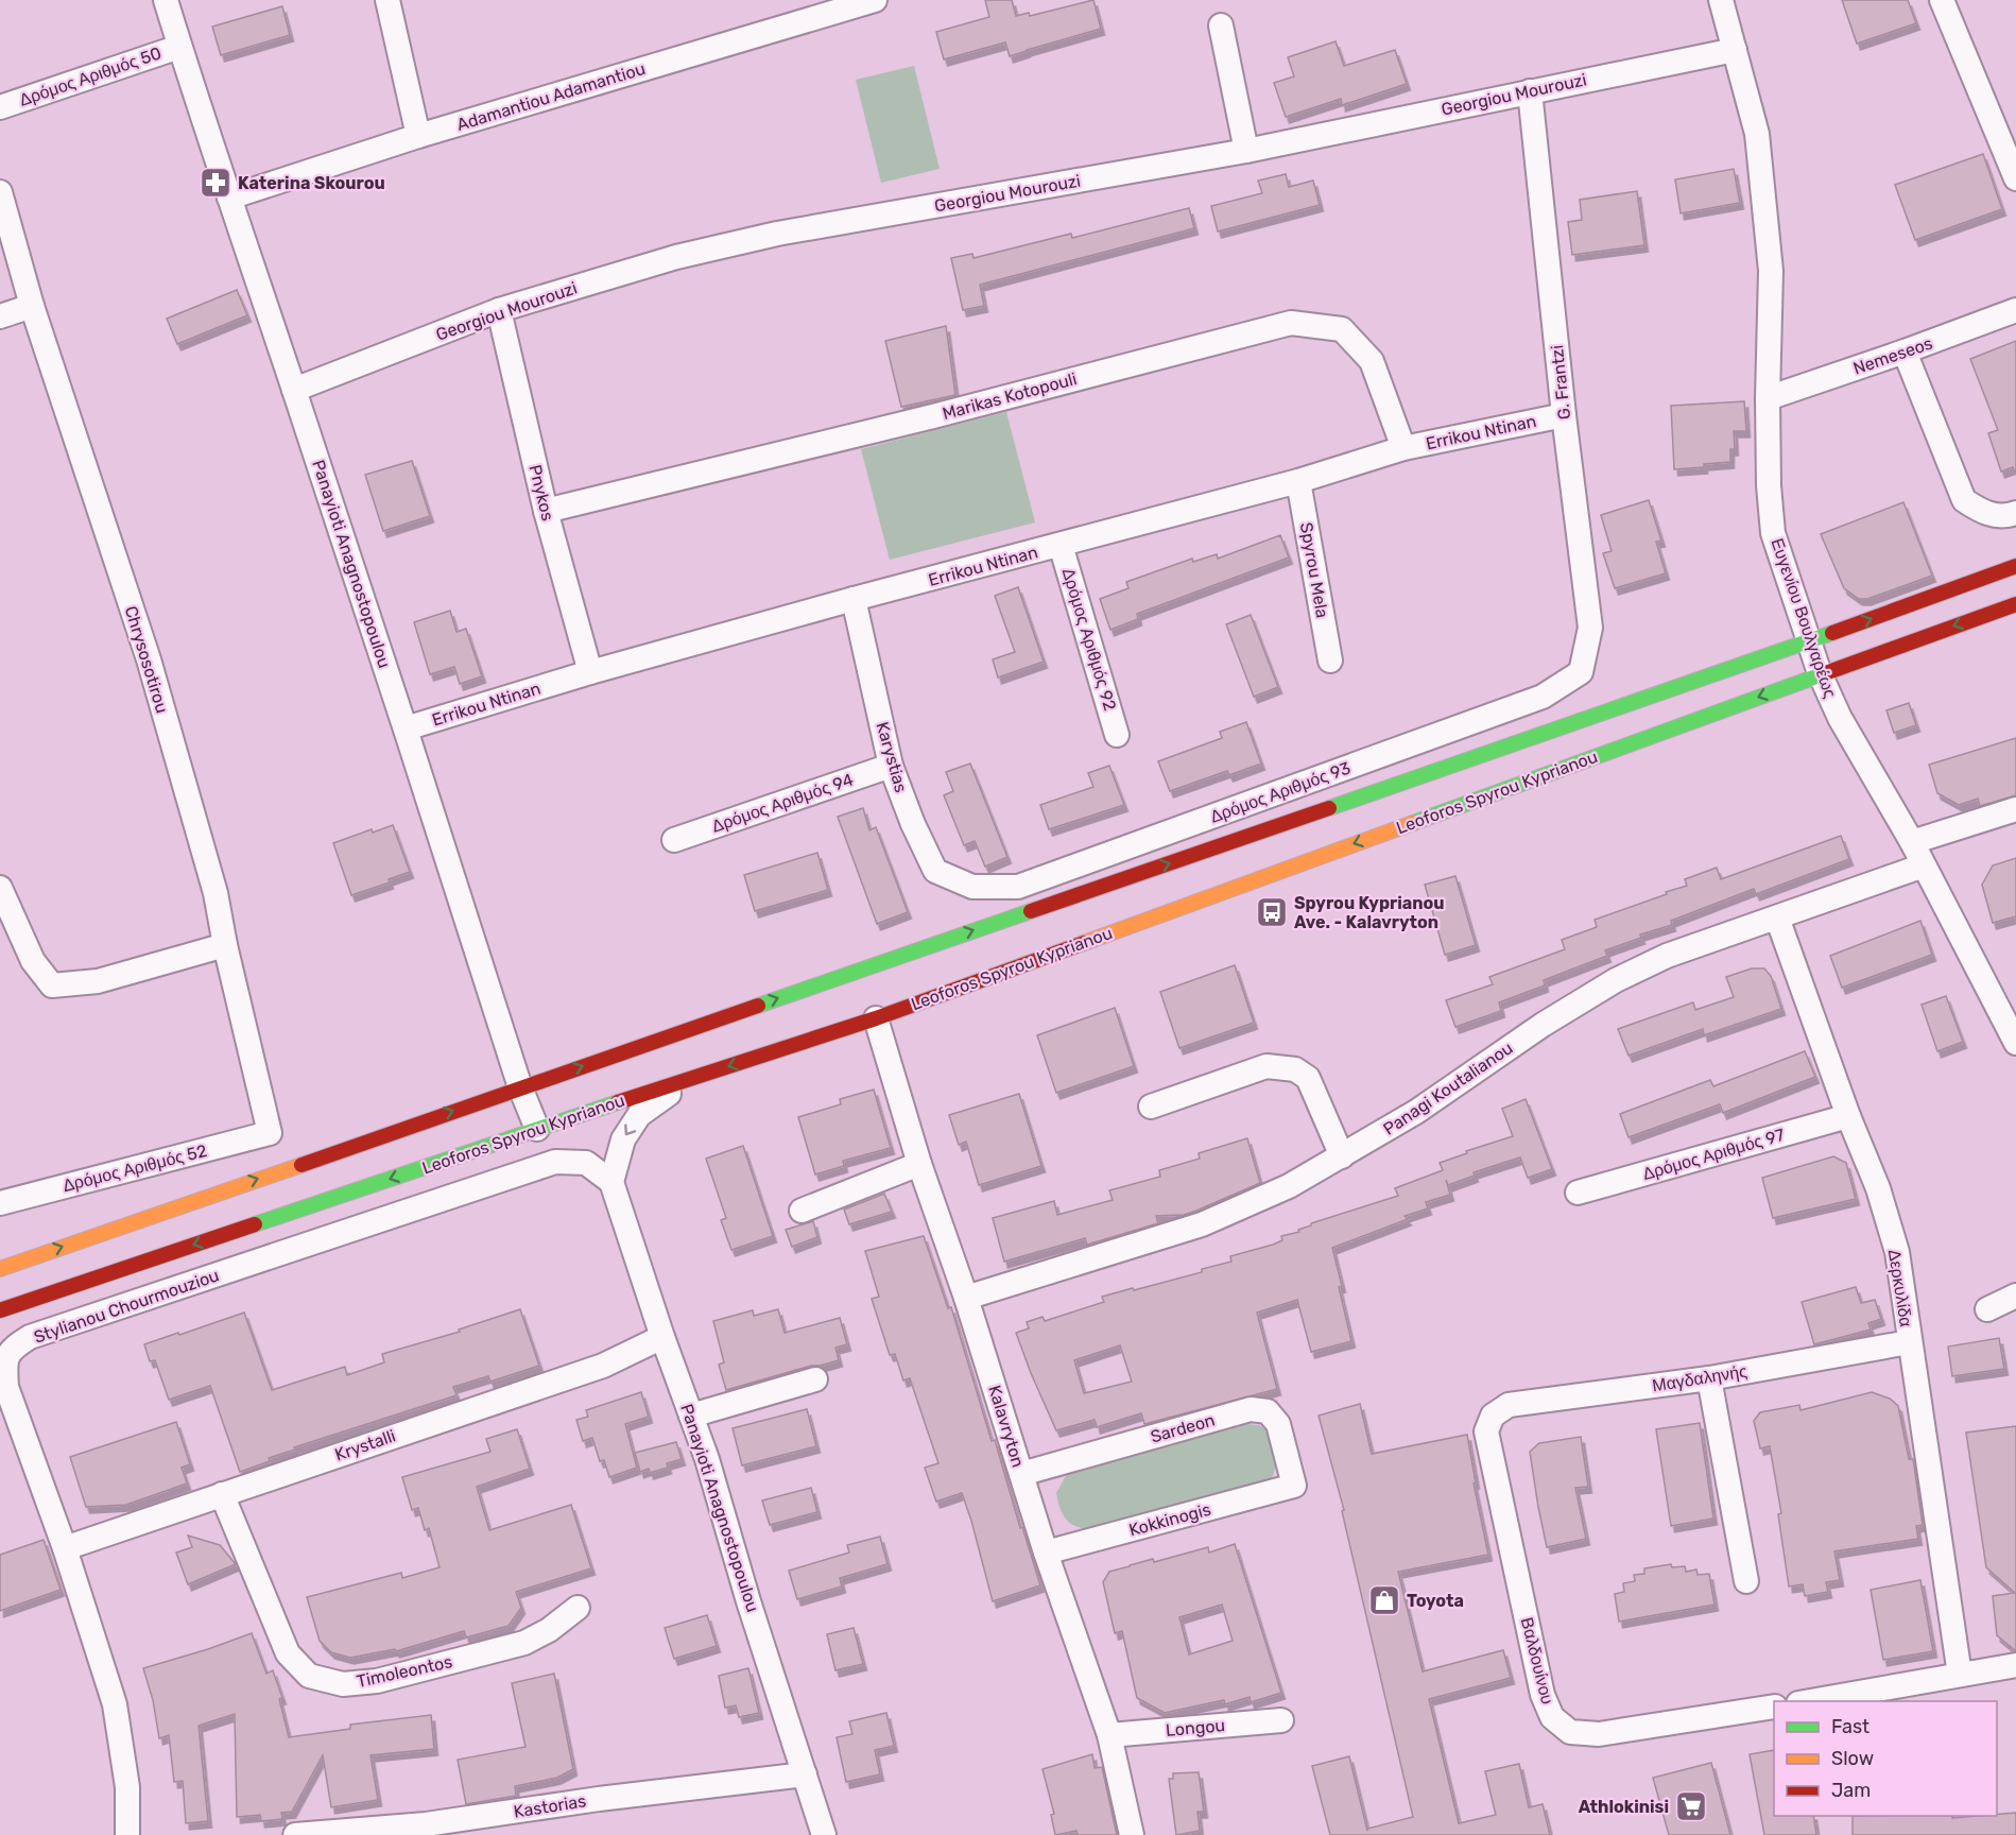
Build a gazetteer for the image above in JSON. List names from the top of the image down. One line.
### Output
{"streets":{"main road":["Leoforos Spyrou Kyprianou"],"street":["Δρόμος Αριθμός 50","Georgiou Mourouzi","Adamantiou Adamantiou","Nemeseos","G. Frantzi","Marikas Kotopouli","Errikou Ntinan","Pnykos","Panayioti Anagnostopoulou","Spyrou Mela","Ευγενίου Βουλγαρέως","Δρόμος Αριθμός 92","Chrysosotirou","Karystias","Δρόμος Αριθμός 93","Δρόμος Αριθμός 94","Panagi Koutalianou","Δρόμος Αριθμός 97","Δρόμος Αριθμός 52","Δερκυλίδα","Stylianou Chourmouziou","Μαγδαληνής","Kalavryton","Sardeon","Krystalli","Kokkinogis","Βαλδουίνου","Timoleontos","Longou","Kastorias"]},"crossings":[["Δρόμος Αριθμός 50","Panayioti Anagnostopoulou"],["Georgiou Mourouzi","G. Frantzi"],["Georgiou Mourouzi","Pnykos"],["Georgiou Mourouzi","Panayioti Anagnostopoulou"],["Georgiou Mourouzi","Ευγενίου Βουλγαρέως"],["Adamantiou Adamantiou","Panayioti Anagnostopoulou"],["Nemeseos","Ευγενίου Βουλγαρέως"],["G. Frantzi","Errikou Ntinan"],["G. Frantzi","Δρόμος Αριθμός 93"],["Marikas Kotopouli","Errikou Ntinan"],["Marikas Kotopouli","Pnykos"],["Errikou Ntinan","Pnykos"],["Errikou Ntinan","Panayioti Anagnostopoulou"],["Errikou Ntinan","Spyrou Mela"],["Errikou Ntinan","Δρόμος Αριθμός 92"],["Errikou Ntinan","Karystias"],["Panayioti Anagnostopoulou","Leoforos Spyrou Kyprianou"],["Panayioti Anagnostopoulou","Stylianou Chourmouziou"],["Panayioti Anagnostopoulou","Krystalli"],["Panayioti Anagnostopoulou","Kastorias"],["Ευγενίου Βουλγαρέως","Leoforos Spyrou Kyprianou"],["Ευγενίου Βουλγαρέως","Panagi Koutalianou"],["Chrysosotirou","Δρόμος Αριθμός 52"],["Karystias","Δρόμος Αριθμός 93"],["Karystias","Δρόμος Αριθμός 94"],["Leoforos Spyrou Kyprianou","Kalavryton"],["Panagi Koutalianou","Δερκυλίδα"],["Panagi Koutalianou","Kalavryton"],["Δρόμος Αριθμός 97","Δερκυλίδα"],["Δερκυλίδα","Μαγδαληνής"],["Stylianou Chourmouziou","Krystalli"],["Μαγδαληνής","Βαλδουίνου"],["Kalavryton","Sardeon"],["Kalavryton","Kokkinogis"],["Kalavryton","Longou"],["Sardeon","Kokkinogis"],["Krystalli","Timoleontos"]],"places":{"pharmacy":["Katerina Skourou"],"bus stop":["Spyrou Kyprianou Ave. - Kalavryton"],"shop":["Toyota"],"supermarket":["Athlokinisi"]},"legend":["Fast","Slow","Jam"]}
